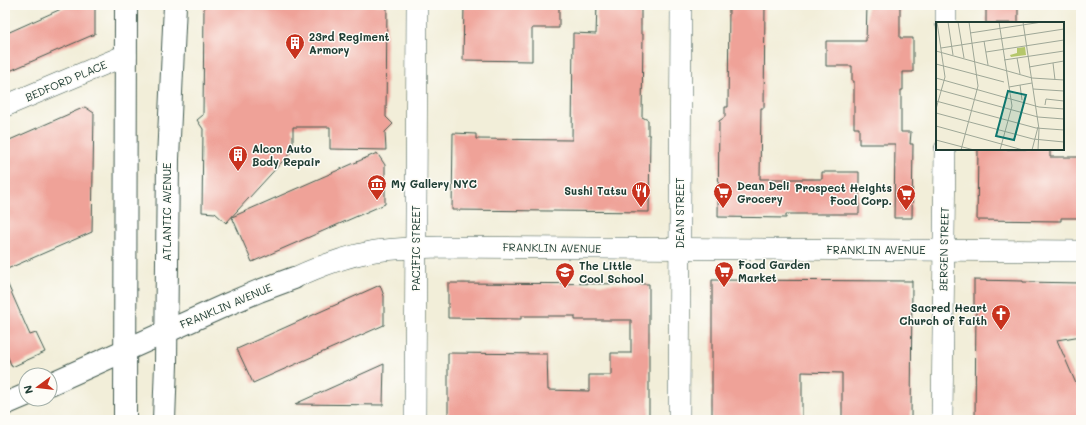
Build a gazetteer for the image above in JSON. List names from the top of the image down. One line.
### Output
{"streets":{"main road":["ATLANTIC AVENUE","FRANKLIN AVENUE"],"street":["BEDFORD PLACE","DEAN STREET","PACIFIC STREET","BERGEN STREET"]},"crossings":[["ATLANTIC AVENUE","FRANKLIN AVENUE"],["DEAN STREET","FRANKLIN AVENUE"],["PACIFIC STREET","FRANKLIN AVENUE"],["FRANKLIN AVENUE","BERGEN STREET"]],"places":{"building":["23rd Regiment Armory","Alcon Auto Body Repair"],"museum":["My Gallery NYC"],"restaurant":["Sushi Tatsu"],"supermarket":["Dean Deli Grocery","Prospect Heights Food Corp.","Food Garden Market"],"school or university":["The Little Cool School"],"church":["Sacred Heart Church of Faith"]},"north":"left"}
